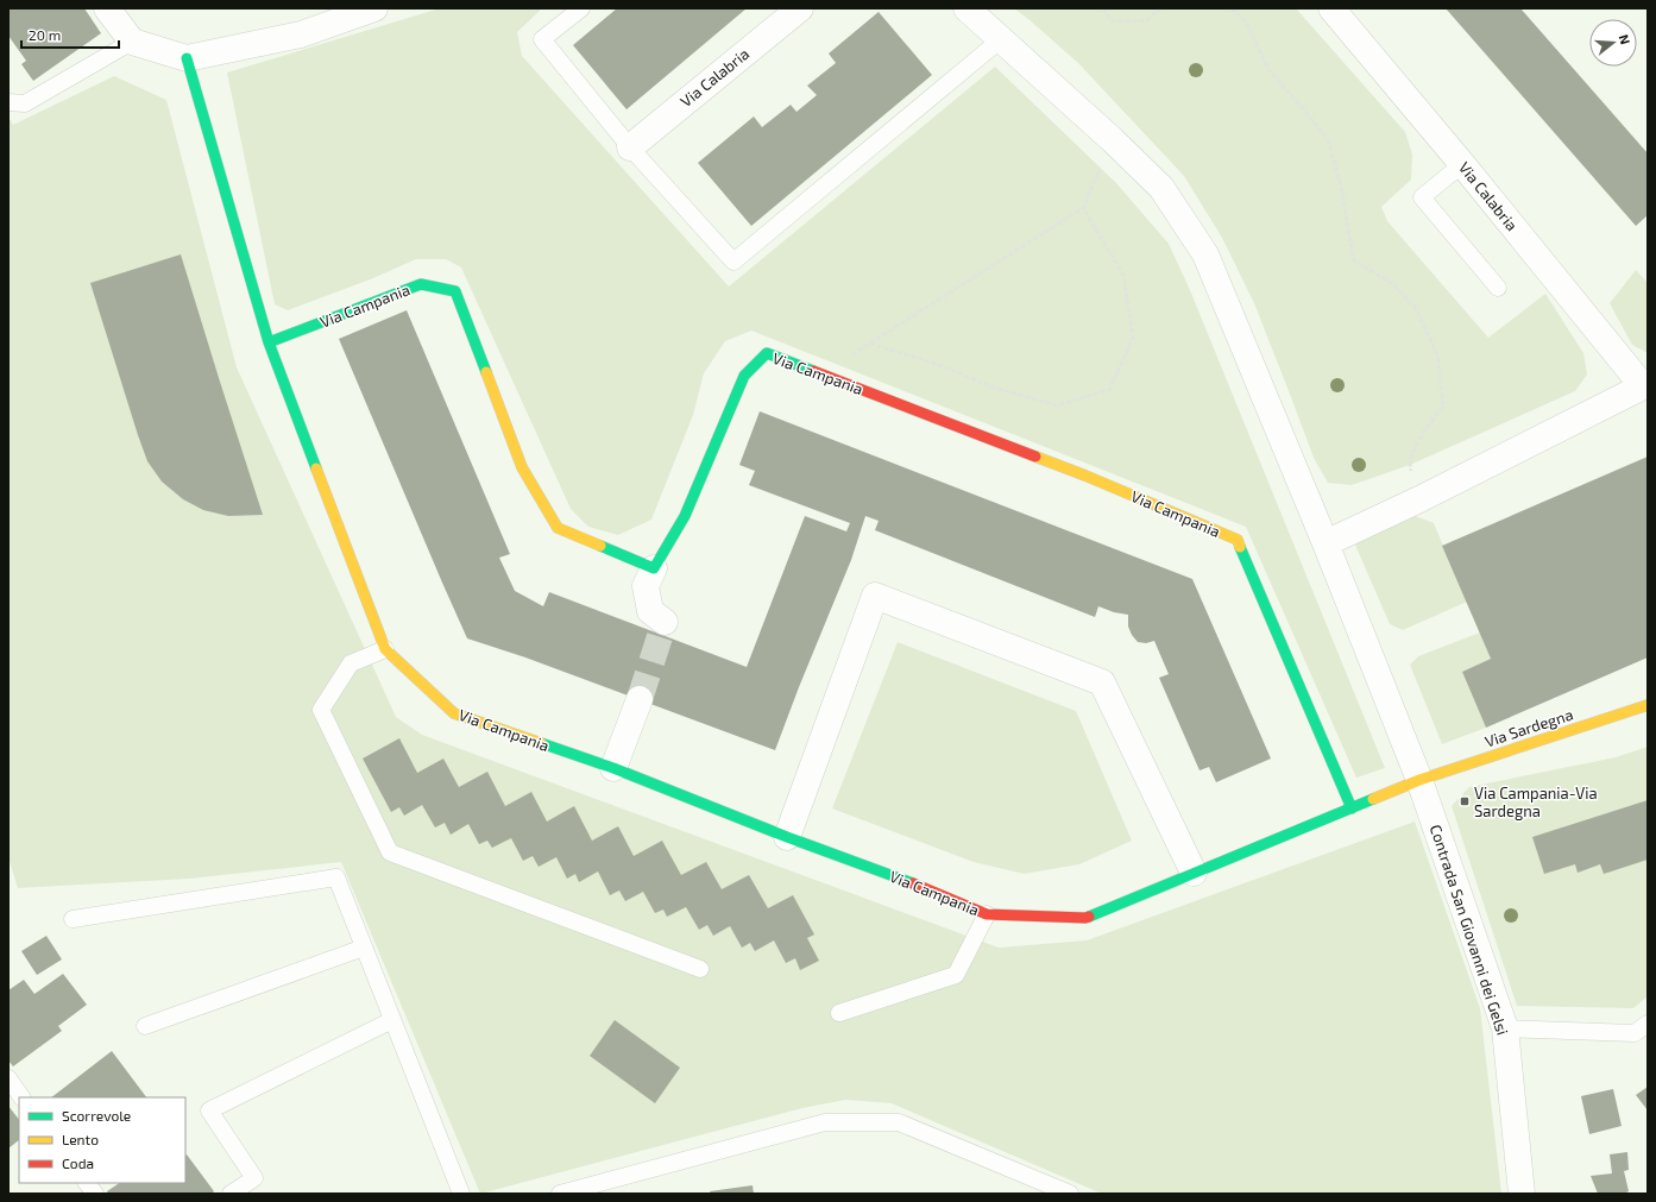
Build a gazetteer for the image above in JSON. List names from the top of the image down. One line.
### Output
{"streets":{"street":["Via Calabria","Via Campania","Via Sardegna","Contrada San Giovanni dei Gelsi"]},"crossings":[["Via Campania","Via Sardegna"],["Via Campania","Contrada San Giovanni dei Gelsi"],["Via Sardegna","Contrada San Giovanni dei Gelsi"]],"places":{"transit":["Via Campania-Via Sardegna"]},"legend":["Scorrevole","Lento","Coda"],"scale_bar":"20 m","north":"right"}
